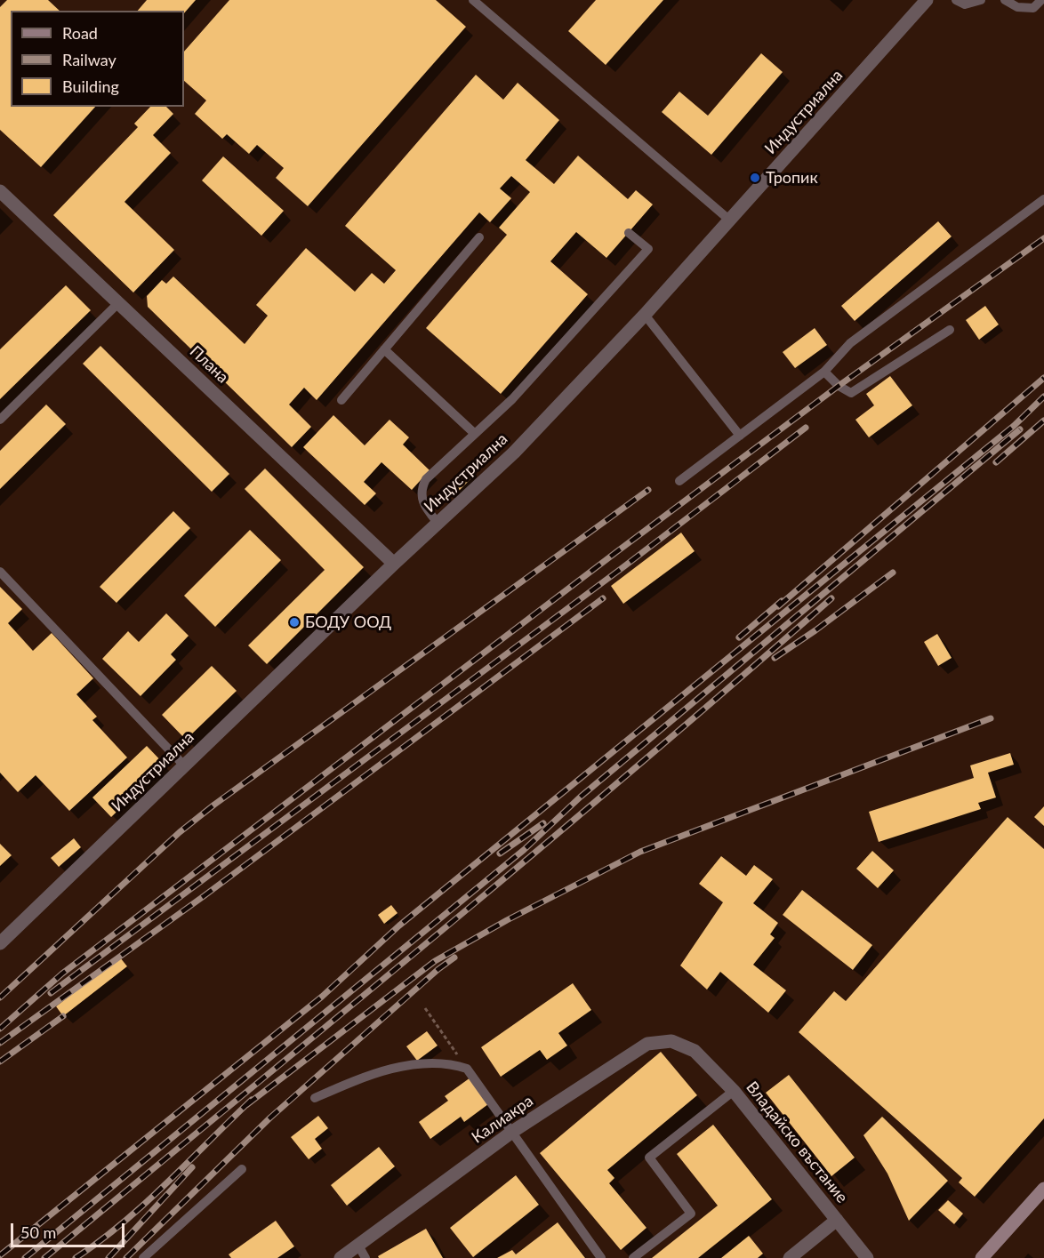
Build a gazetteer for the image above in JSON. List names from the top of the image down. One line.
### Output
{"streets":{"street":["Индустриална","Плана","Калиакра","Владайско въстание"]},"crossings":[["Индустриална","Плана"],["Калиакра","Владайско въстание"]],"places":["Тропик","БОДУ ООД"],"legend":["Road","Railway","Building"],"scale_bar":"50 m"}
